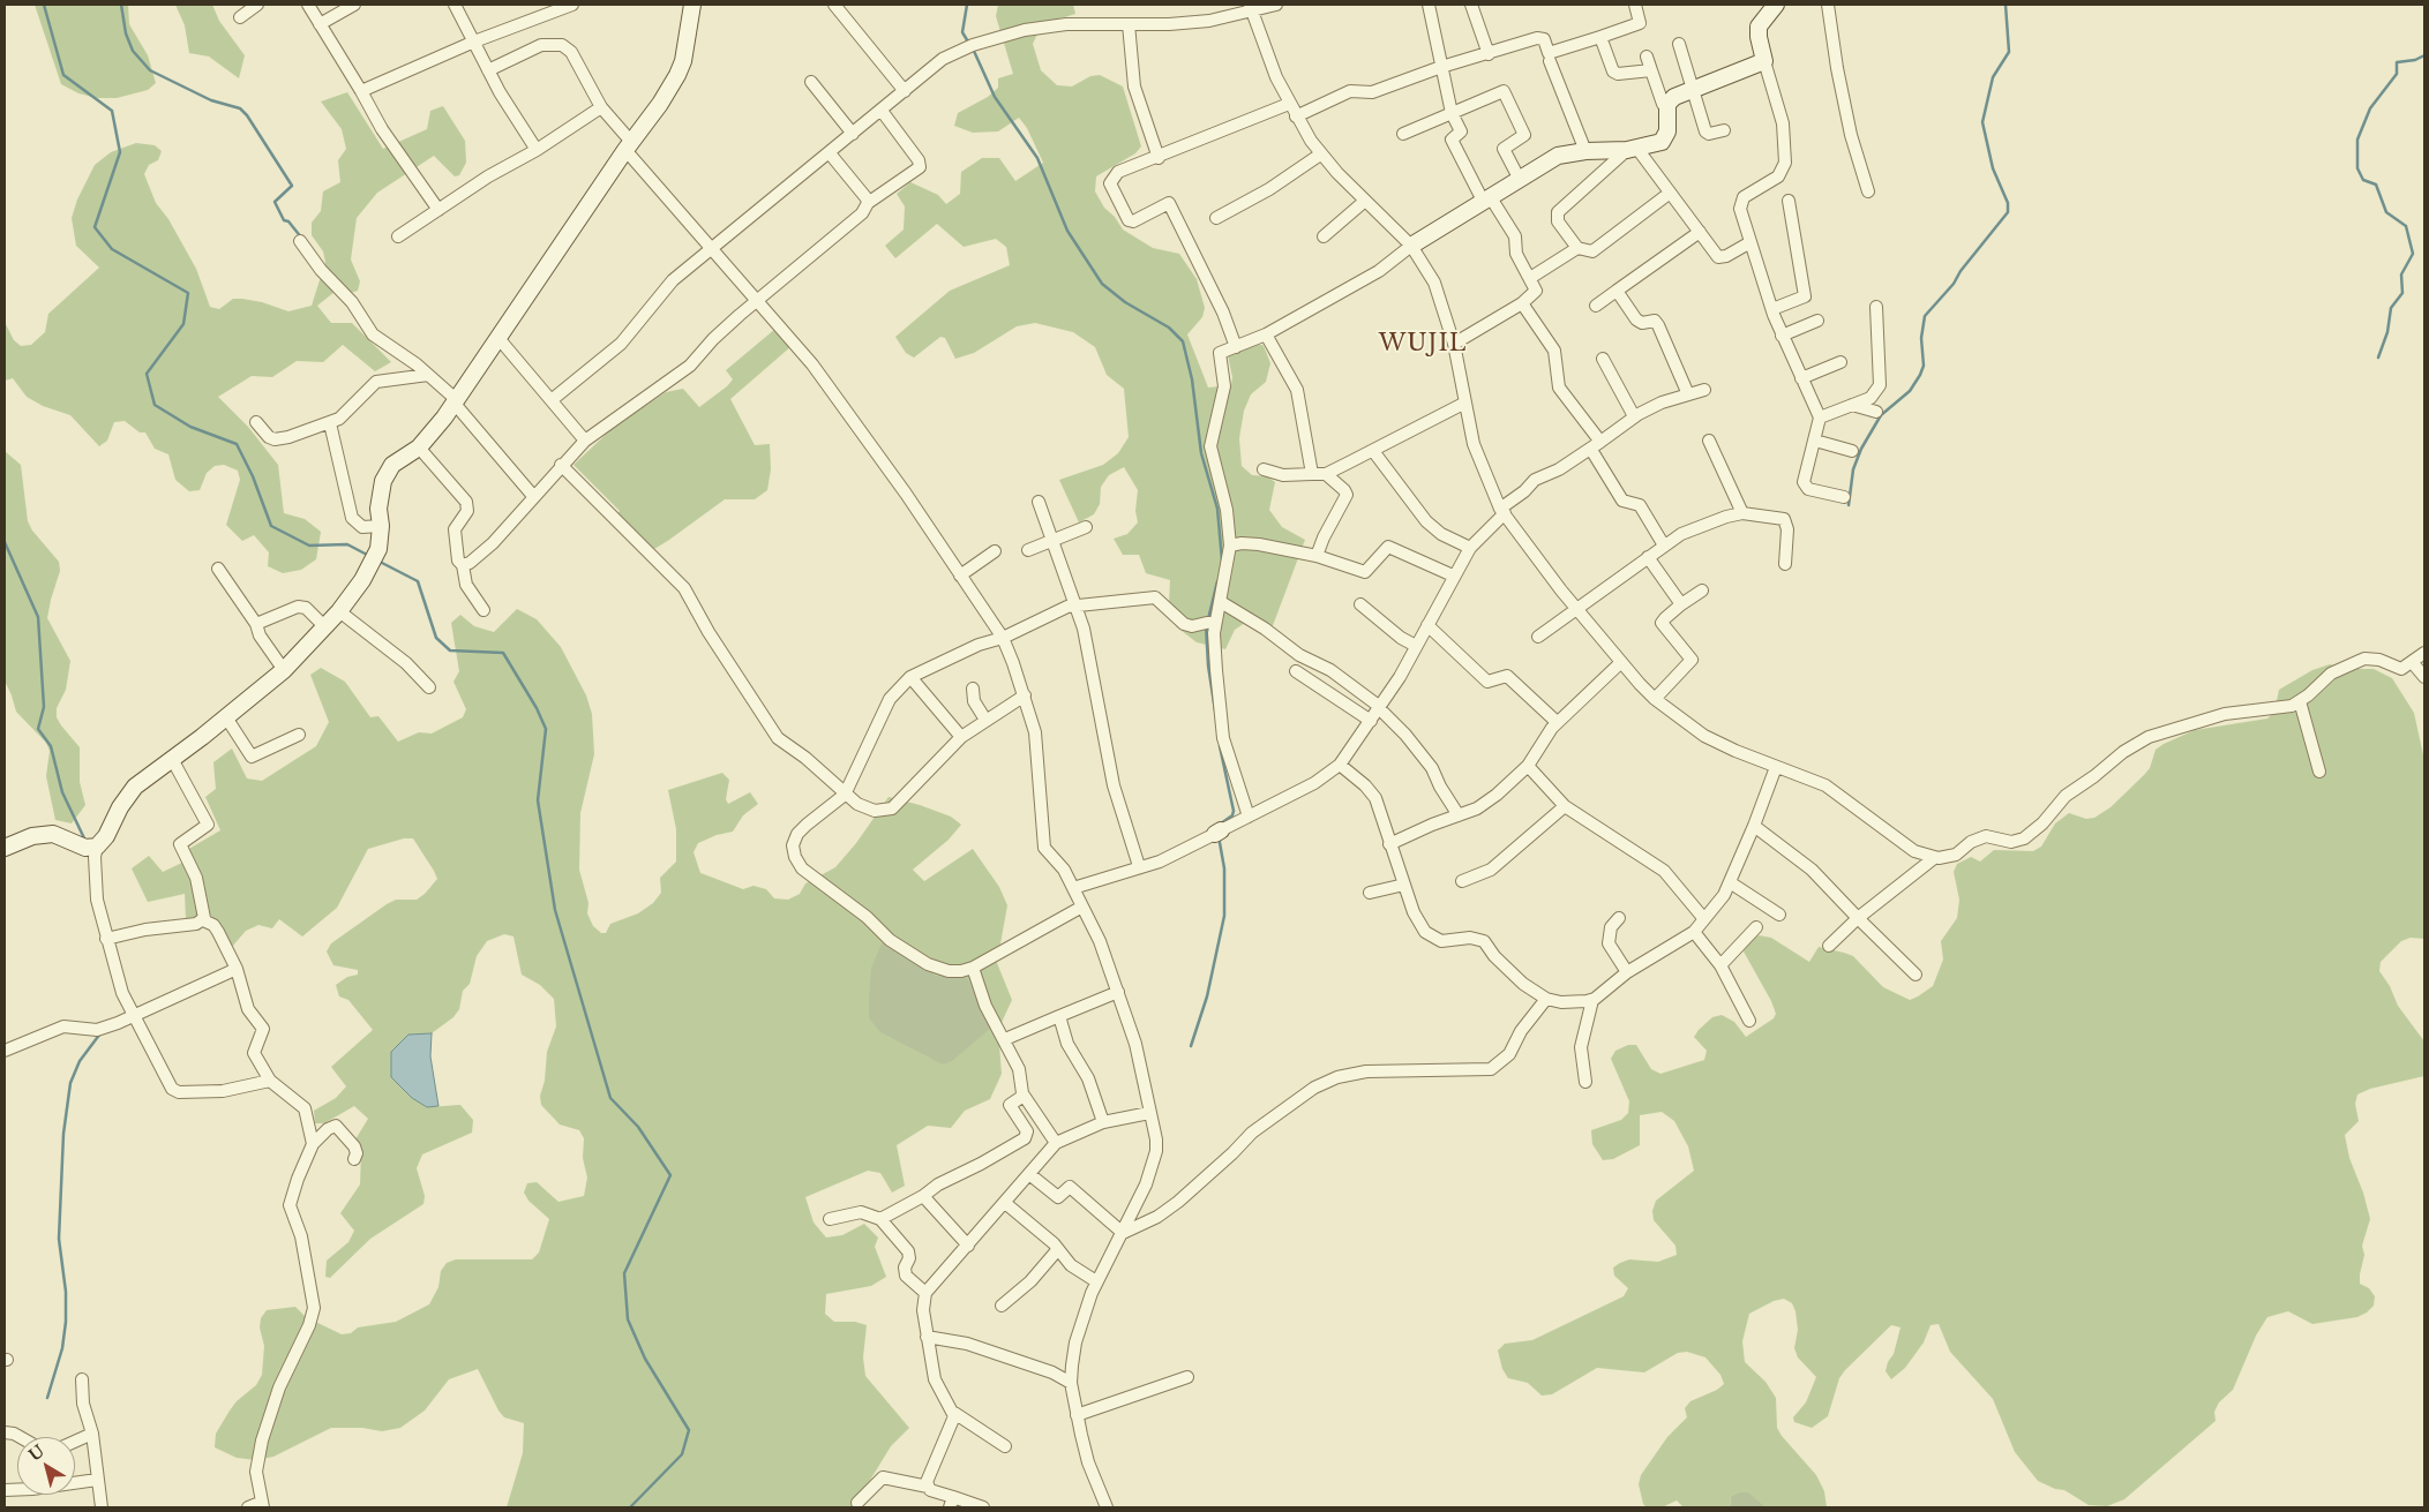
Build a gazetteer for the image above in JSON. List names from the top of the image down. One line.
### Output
{"districts":["WUJIL"],"north":"top left"}
